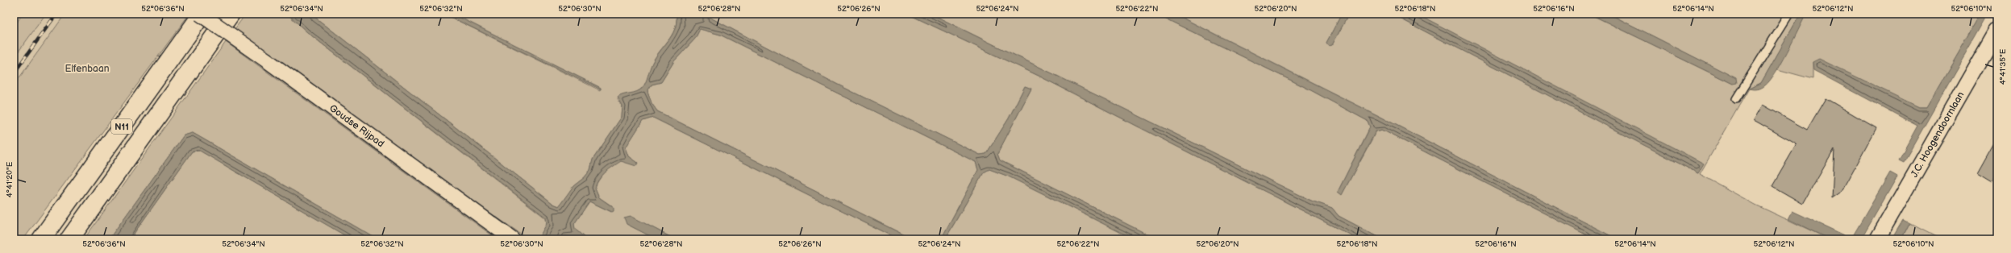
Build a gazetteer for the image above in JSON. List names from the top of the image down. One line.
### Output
{"streets":{"highway":["N11"],"street":["Goudse Rijpad","J.C. Hoogendoornlaan"]},"crossings":[["Goudse Rijpad","N11"]],"parks":["Elfenbaan"],"coordinates":["52°06'36\"N","52°06'34\"N","52°06'32\"N","52°06'30\"N","52°06'28\"N","52°06'26\"N","52°06'24\"N","52°06'22\"N","52°06'20\"N","52°06'18\"N","52°06'16\"N","52°06'14\"N","52°06'12\"N","52°06'10\"N","4°41'35\"E","4°41'20\"E"]}
